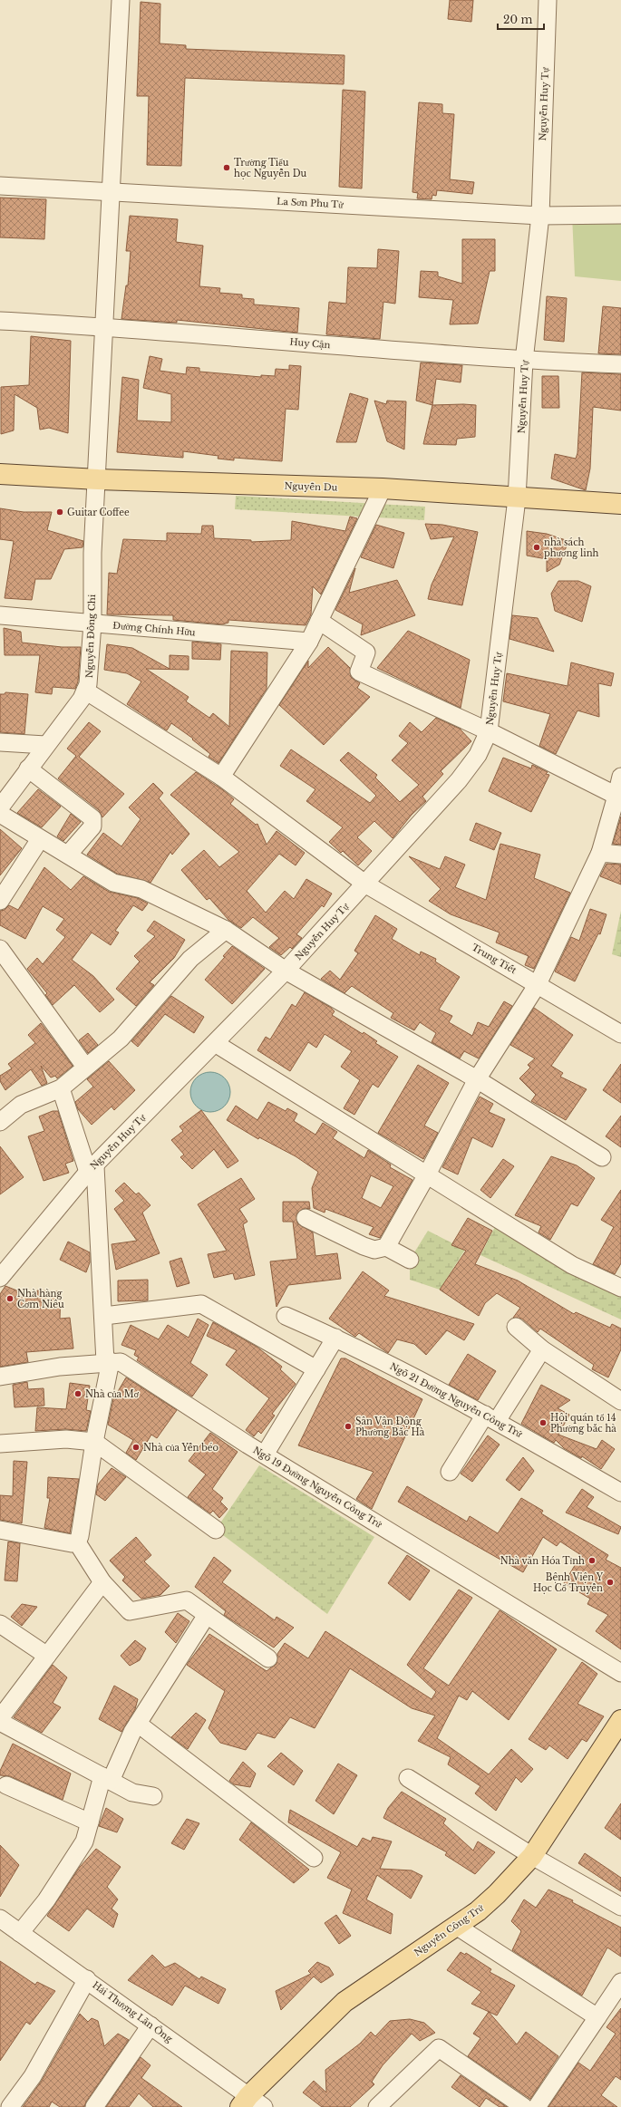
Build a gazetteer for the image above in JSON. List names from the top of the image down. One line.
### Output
{"streets":{"main road":["Nguyễn Du","Nguyễn Công Trứ"],"street":["Nguyễn Huy Tự","La Sơn Phu Tử","Huy Cận","Đường Chính Hữu","Nguyễn Đồng Chi","Trung Tiết","Ngõ 21 Đường Nguyễn Công Trứ","Ngõ 19 Đường Nguyễn Công Trứ","Hải Thượng Lãn Ông"]},"crossings":[["Nguyễn Huy Tự","La Sơn Phu Tử"],["Nguyễn Huy Tự","Huy Cận"],["Nguyễn Huy Tự","Nguyễn Du"],["Nguyễn Huy Tự","Trung Tiết"],["La Sơn Phu Tử","Nguyễn Đồng Chi"],["Huy Cận","Nguyễn Đồng Chi"],["Nguyễn Du","Nguyễn Đồng Chi"],["Đường Chính Hữu","Nguyễn Đồng Chi"],["Nguyễn Đồng Chi","Trung Tiết"],["Nguyễn Công Trứ","Hải Thượng Lãn Ông"]],"places":["Trường Tiểu học Nguyễn Du","Guitar Coffee","nhà sách phương linh","Nhà hàng Cơm Niêu","Nhà của Mơ","Hội quán tổ 14 Phường bắc hà","Sân Vận Động Phường Bắc Hà","Nhà của Yến béo","Nhà văn Hóa Tỉnh","Bệnh Viện Y Học Cổ Truyền"],"scale_bar":"20 m"}
